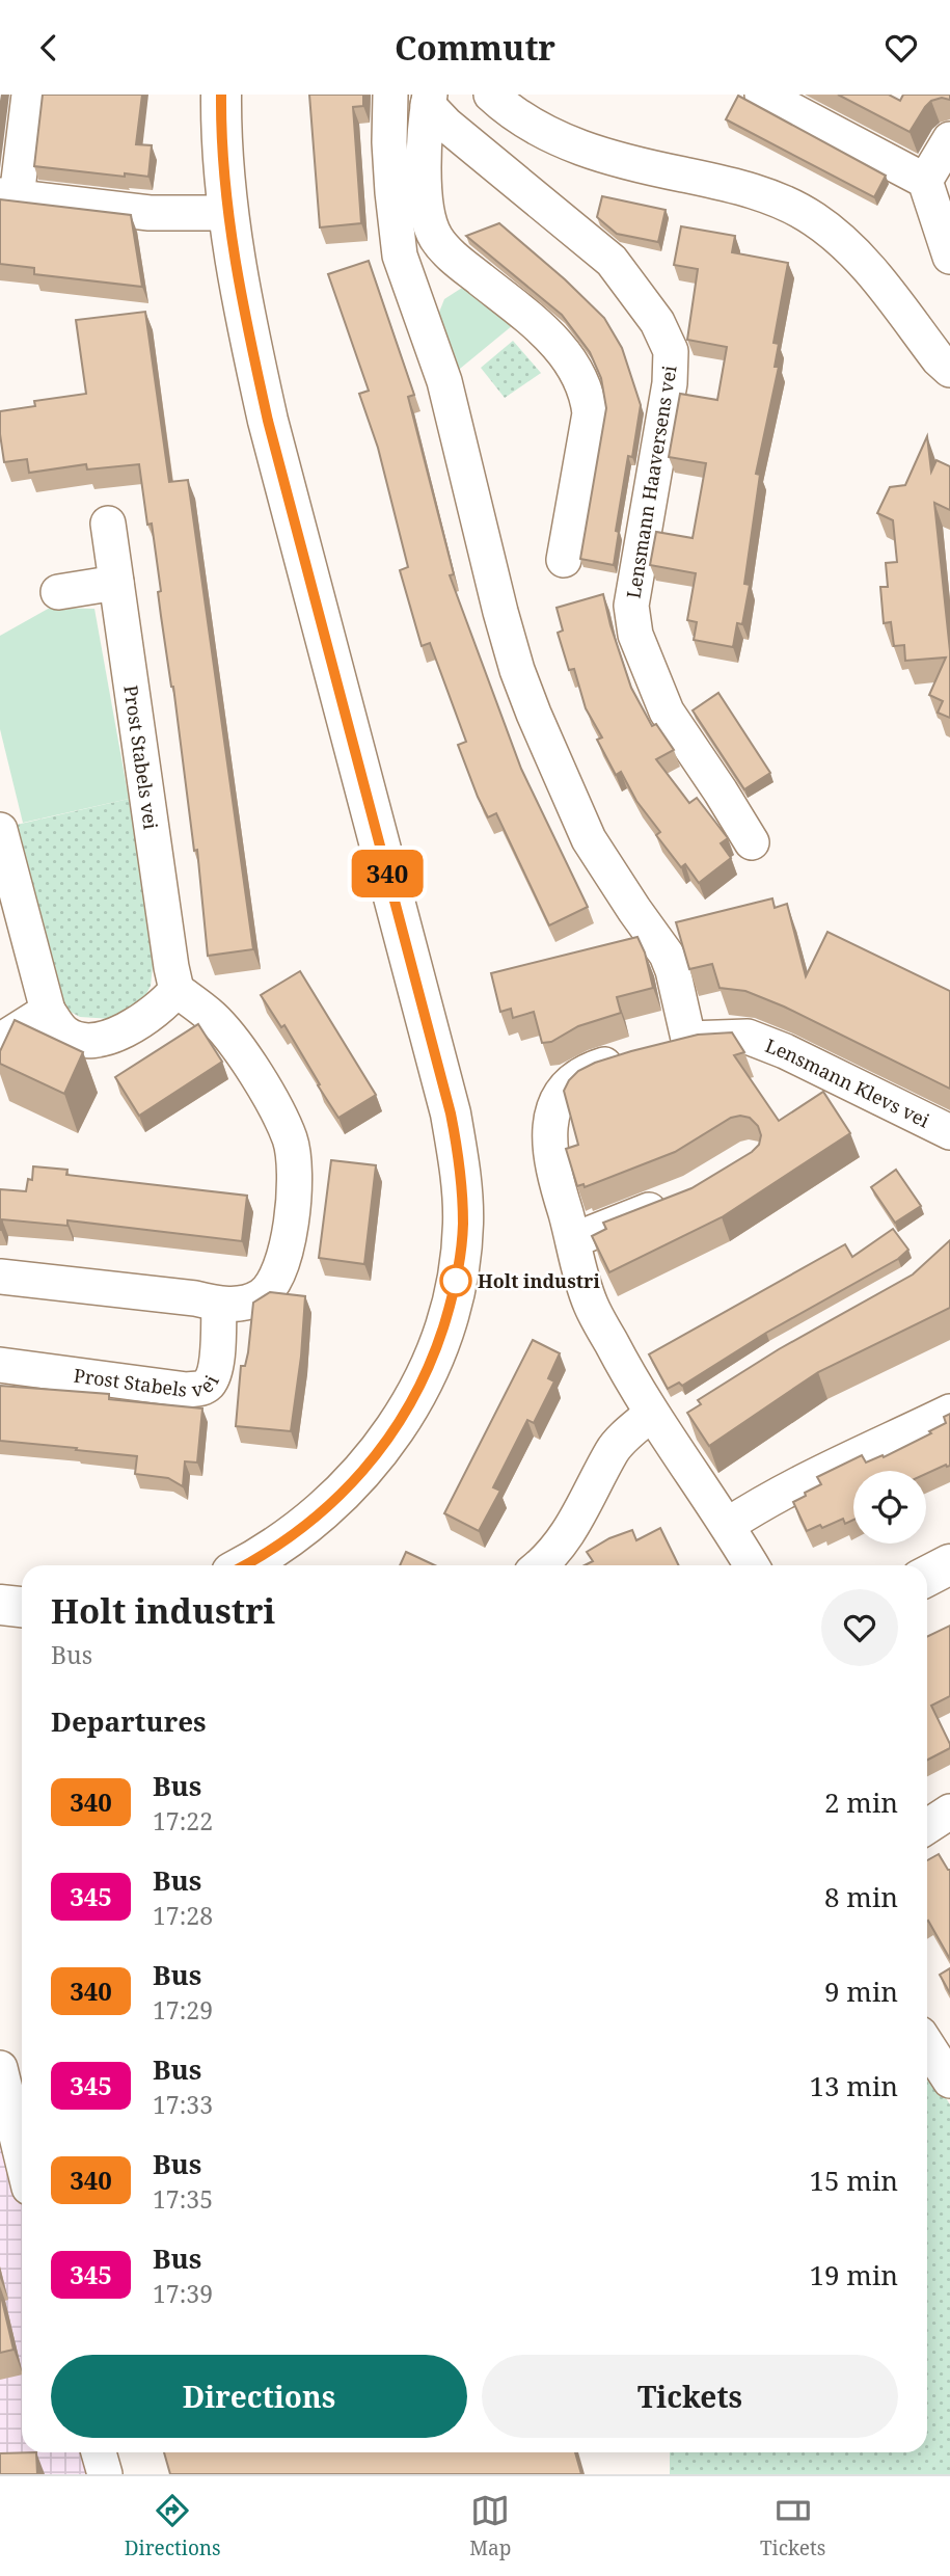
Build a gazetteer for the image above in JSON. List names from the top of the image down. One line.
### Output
{"streets":{"street":["Lensmann Haaversens vei","Prost Stabels vei","Lensmann Klevs vei"]},"places":["Holt industri"],"lines":["bus line 340"],"page":{"header":"Commutr","on_map":"340","heading":[["Holt industri","Bus"],"Departures"],"list":[{"mark":"340","name":"Bus","note":"17:22","value":"2 min"},{"mark":"345","name":"Bus","note":"17:28","value":"8 min"},{"mark":"340","name":"Bus","note":"17:29","value":"9 min"},{"mark":"345","name":"Bus","note":"17:33","value":"13 min"},{"mark":"340","name":"Bus","note":"17:35","value":"15 min"},{"mark":"345","name":"Bus","note":"17:39","value":"19 min"}],"buttons":["Directions","Tickets"],"tabs":["Directions","Map","Tickets"]}}
